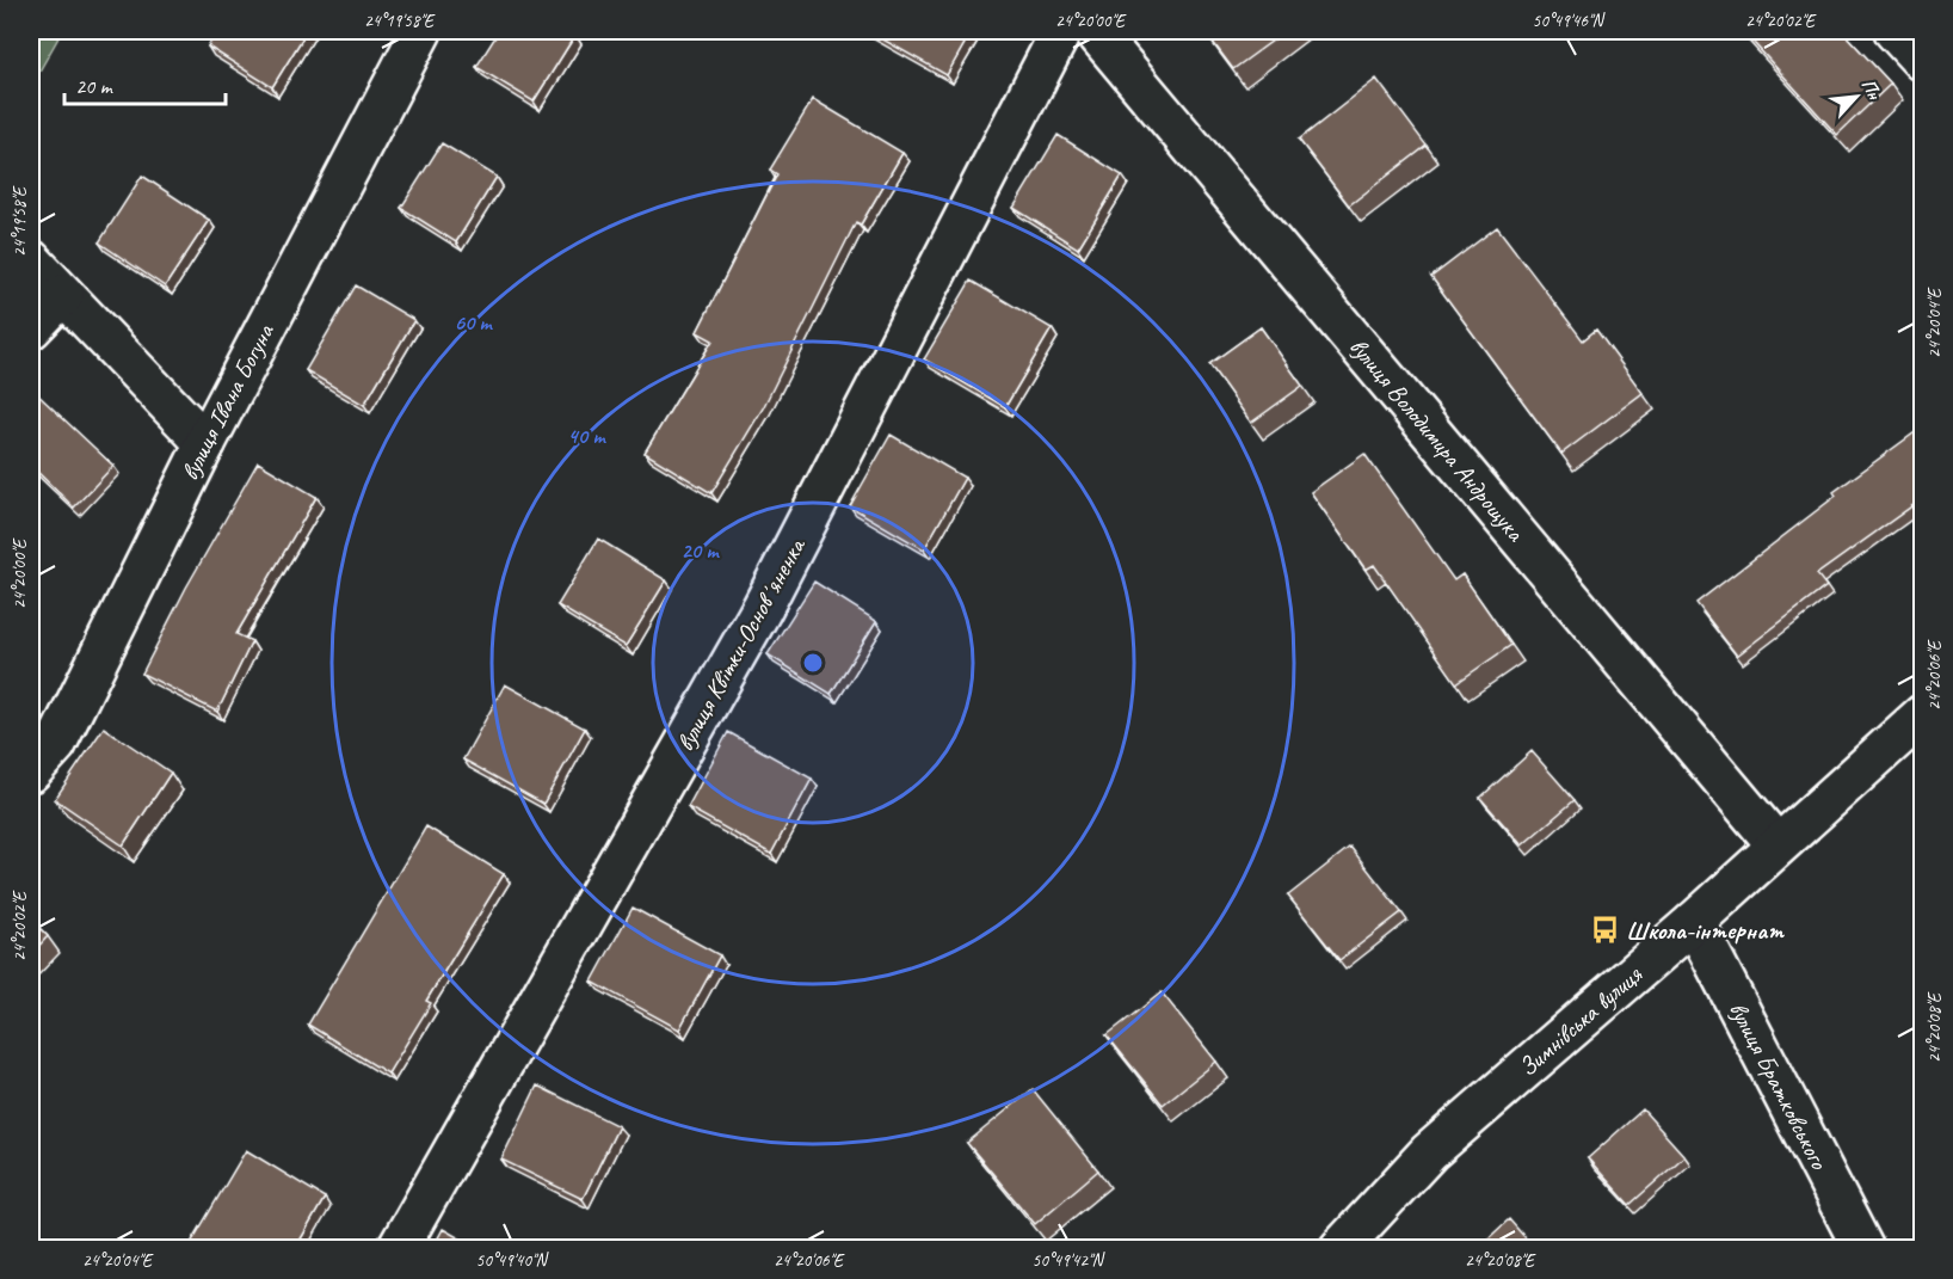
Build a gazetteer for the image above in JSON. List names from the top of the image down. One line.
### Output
{"streets":{"street":["вулиця Івана Богуна","вулиця Володимира Андрощука","вулиця Квітки-Основʼяненка","Зимнівська вулиця","вулиця Братковського"]},"crossings":[["вулиця Володимира Андрощука","Зимнівська вулиця"],["Зимнівська вулиця","вулиця Братковського"]],"places":{"bus stop":["Школа-інтернат"]},"scale_bar":"20 m","north":"top right","coordinates":["24°19'58\"E","24°20'00\"E","50°49'46\"N","24°20'02\"E","24°20'04\"E","24°20'06\"E","24°20'08\"E","50°49'40\"N","50°49'42\"N"],"rings":["60 m","40 m","20 m"]}
